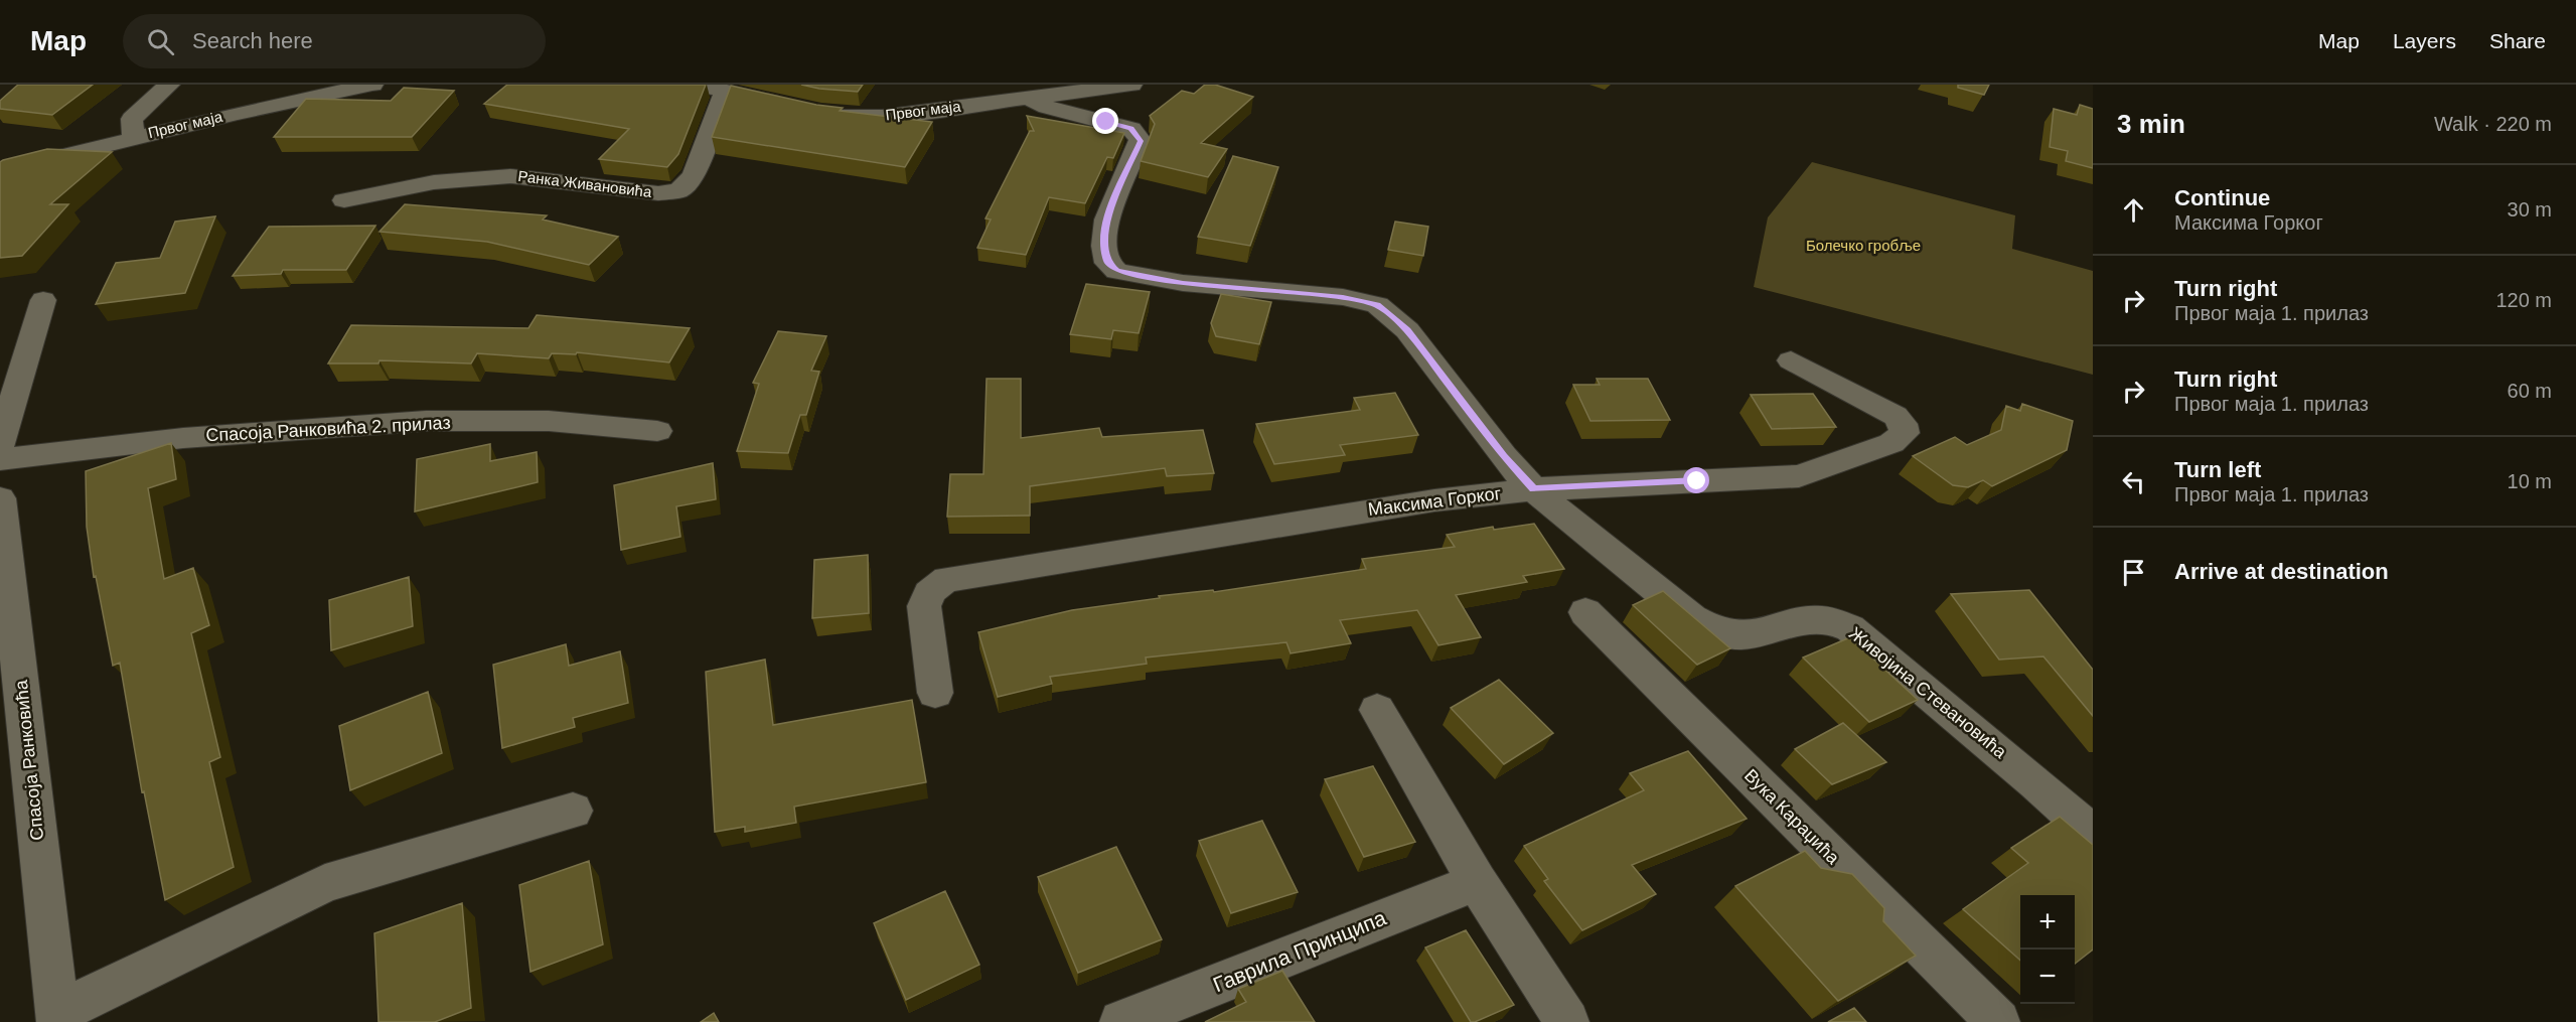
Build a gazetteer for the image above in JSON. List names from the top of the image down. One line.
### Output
{"streets":{"street":["Првог маја","Ранка Живановића","Спасоја Ранковића 2. прилаз","Максима Горког","Живојина Стевановића","Спасоја Ранковића","Вука Караџића","Гаврила Принципа"]},"crossings":[["Првог маја","Живојина Стевановића"],["Максима Горког","Живојина Стевановића"]],"parks":["Болечко гробље"],"page":{"header":"Map","search":"Search here","nav":["Map","Layers","Share"],"heading":["3 min","Walk · 220 m"],"list":[["Continue","Максима Горког","30 m"],["Turn right","Првог маја 1. прилаз","120 m"],["Turn right","Првог маја 1. прилаз","60 m"],["Turn left","Првог маја 1. прилаз","10 m"],"Arrive at destination"],"map_buttons":["+","−"]}}
